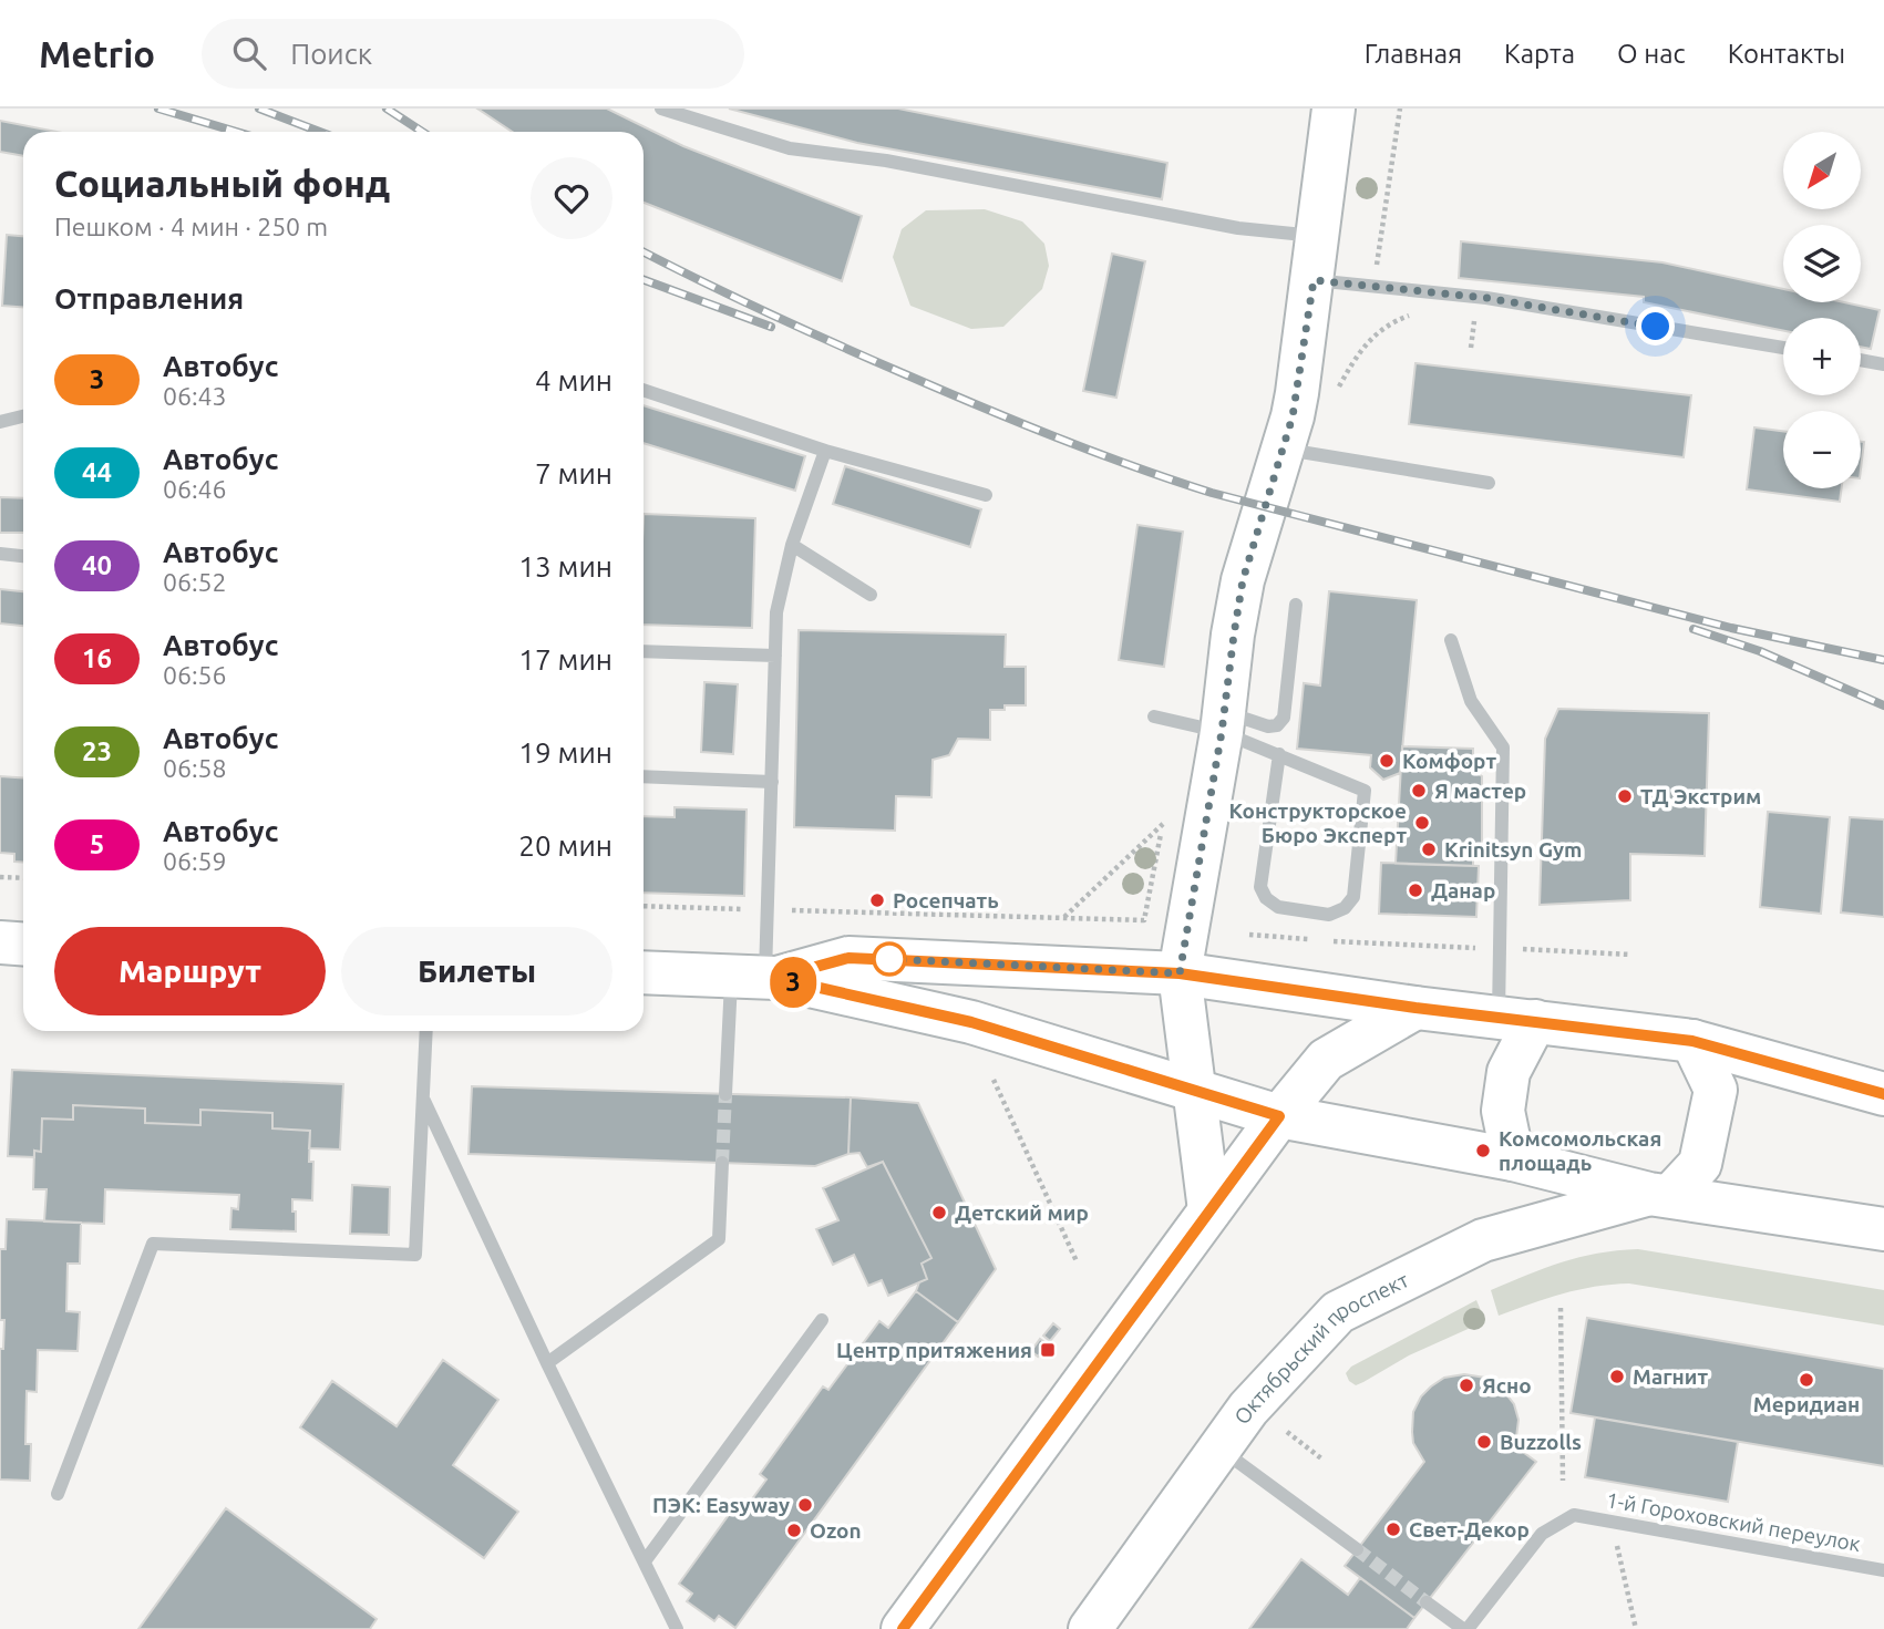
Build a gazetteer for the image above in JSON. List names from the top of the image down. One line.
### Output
{"streets":{"main road":["Октябрьский проспект"],"street":["1-й Гороховский переулок"]},"places":{"other":["Комфорт","Я мастер","ТД Экстрим","Конструкторское Бюро Эксперт","Krinitsyn Gym","Данар","Росепчать","Комсомольская площадь","Детский мир","Магнит","Меридиан","Ясно","Buzzolls","ПЭК: Easyway","Свет-Декор","Ozon"],"transit":["Центр притяжения"]},"lines":["bus line 3"],"north":"bottom left","page":{"header":"Metrio","search":"Поиск","nav":["Главная","Карта","О нас","Контакты"],"on_map":"3","map_buttons":["+","−"],"heading":[["Социальный фонд","Пешком · 4 мин · 250 m"],"Отправления"],"list":[{"mark":"3","name":"Автобус","note":"06:43","value":"4 мин"},{"mark":"44","name":"Автобус","note":"06:46","value":"7 мин"},{"mark":"40","name":"Автобус","note":"06:52","value":"13 мин"},{"mark":"16","name":"Автобус","note":"06:56","value":"17 мин"},{"mark":"23","name":"Автобус","note":"06:58","value":"19 мин"},{"mark":"5","name":"Автобус","note":"06:59","value":"20 мин"}],"buttons":["Маршрут","Билеты"]}}
